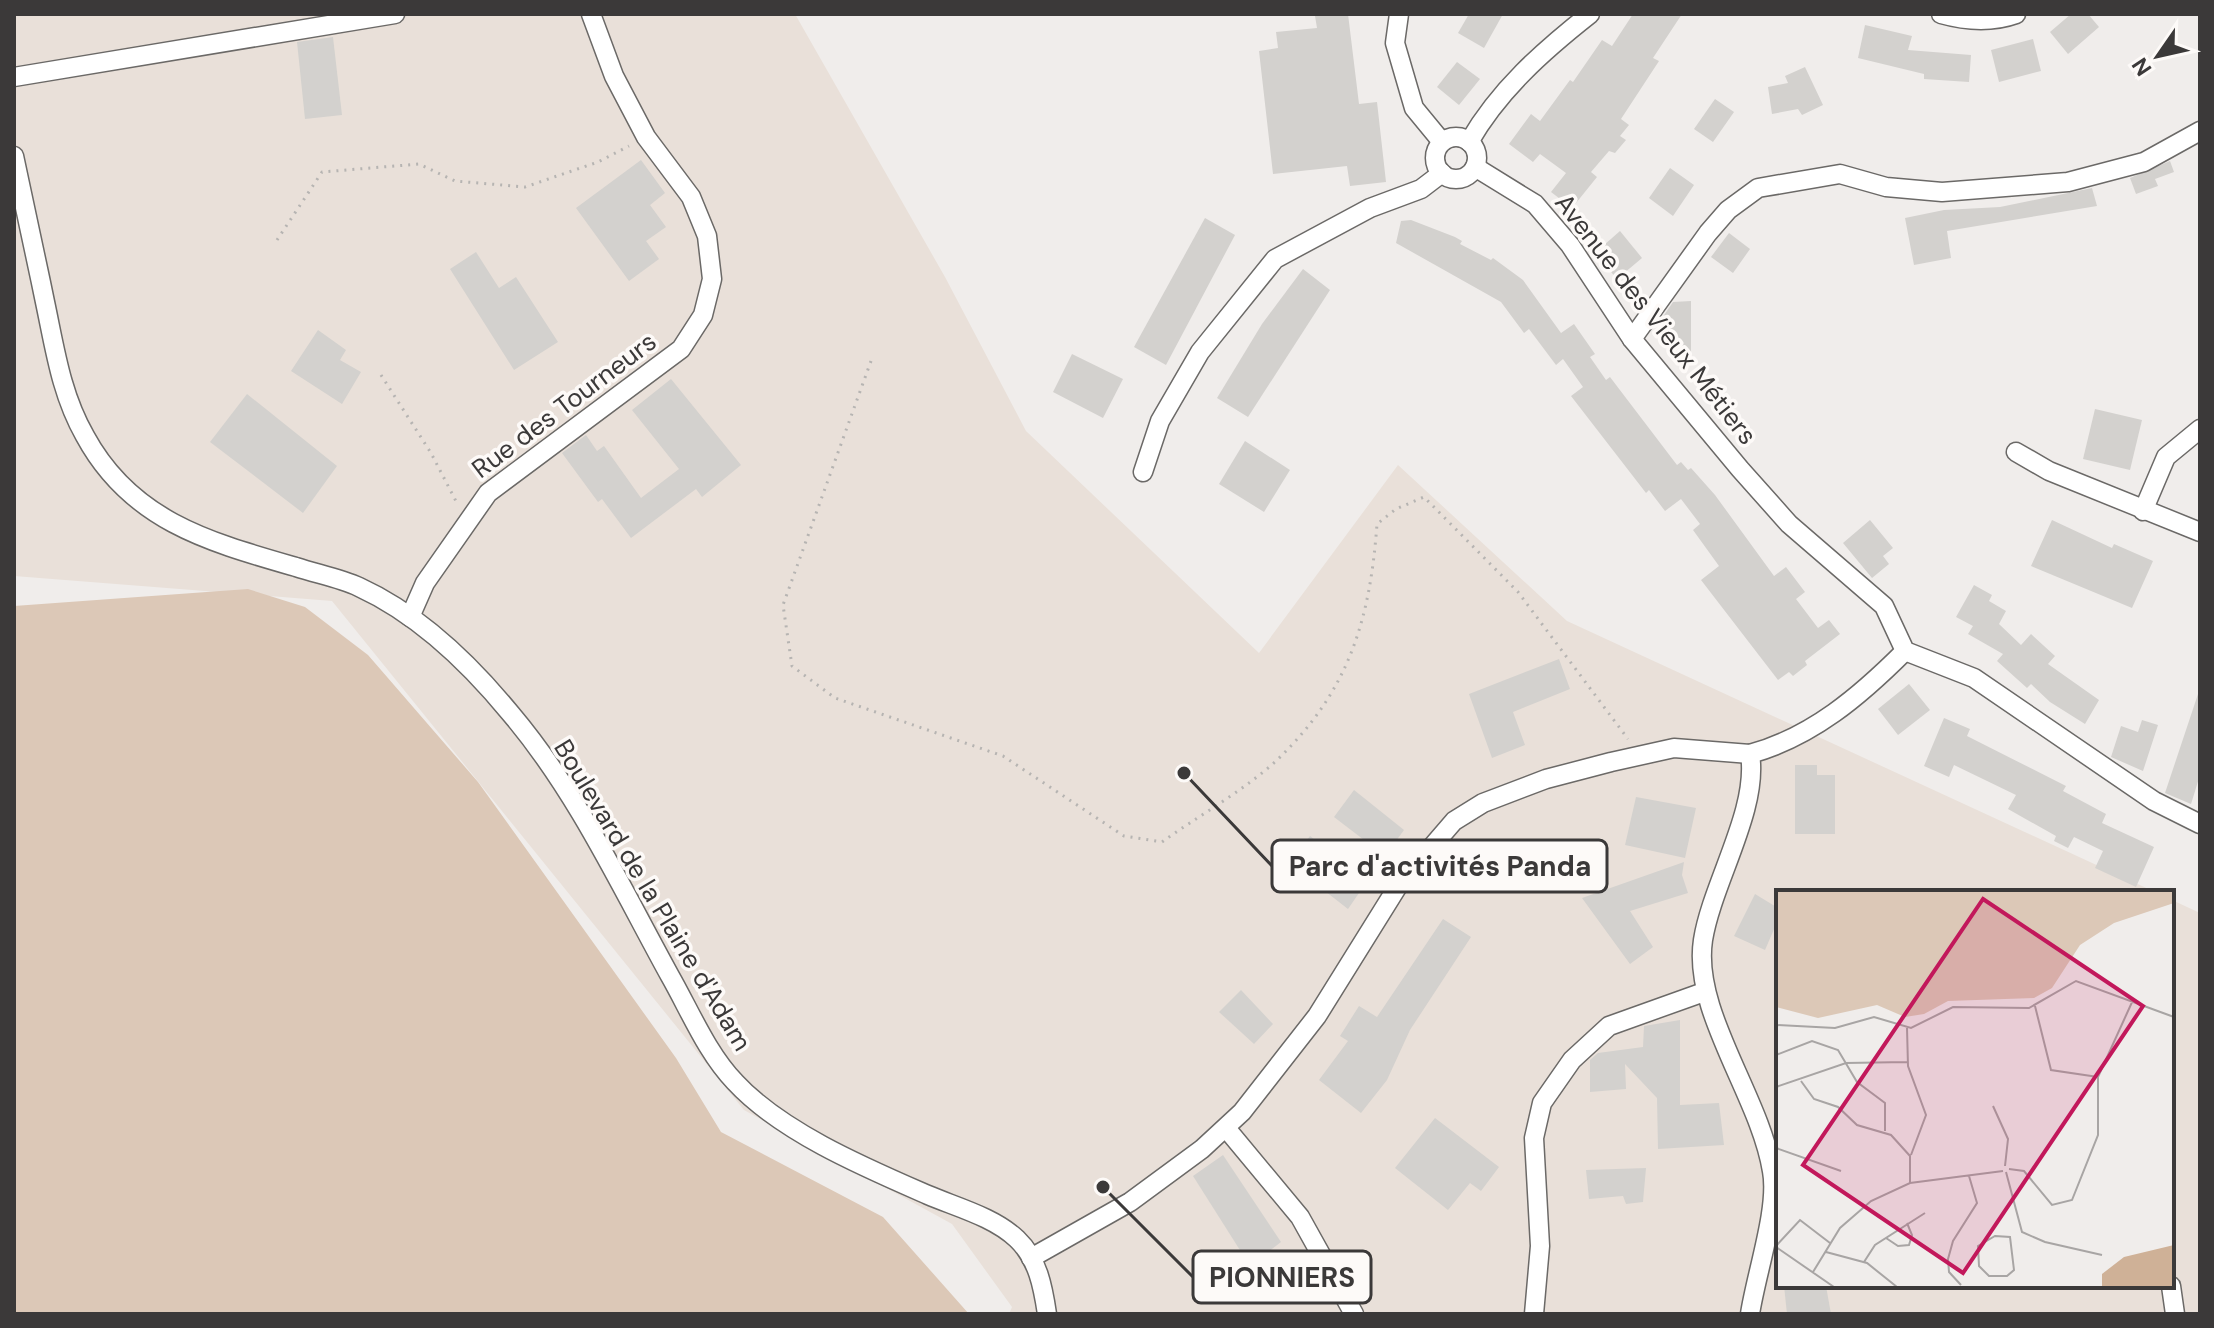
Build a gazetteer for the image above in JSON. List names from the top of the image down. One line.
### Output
{"streets":{"street":["Avenue des Vieux Métiers","Rue des Tourneurs","Boulevard de la Plaine d'Adam"]},"crossings":[["Rue des Tourneurs","Boulevard de la Plaine d'Adam"]],"places":["Parc d'activités Panda","PIONNIERS"],"north":"bottom left"}
